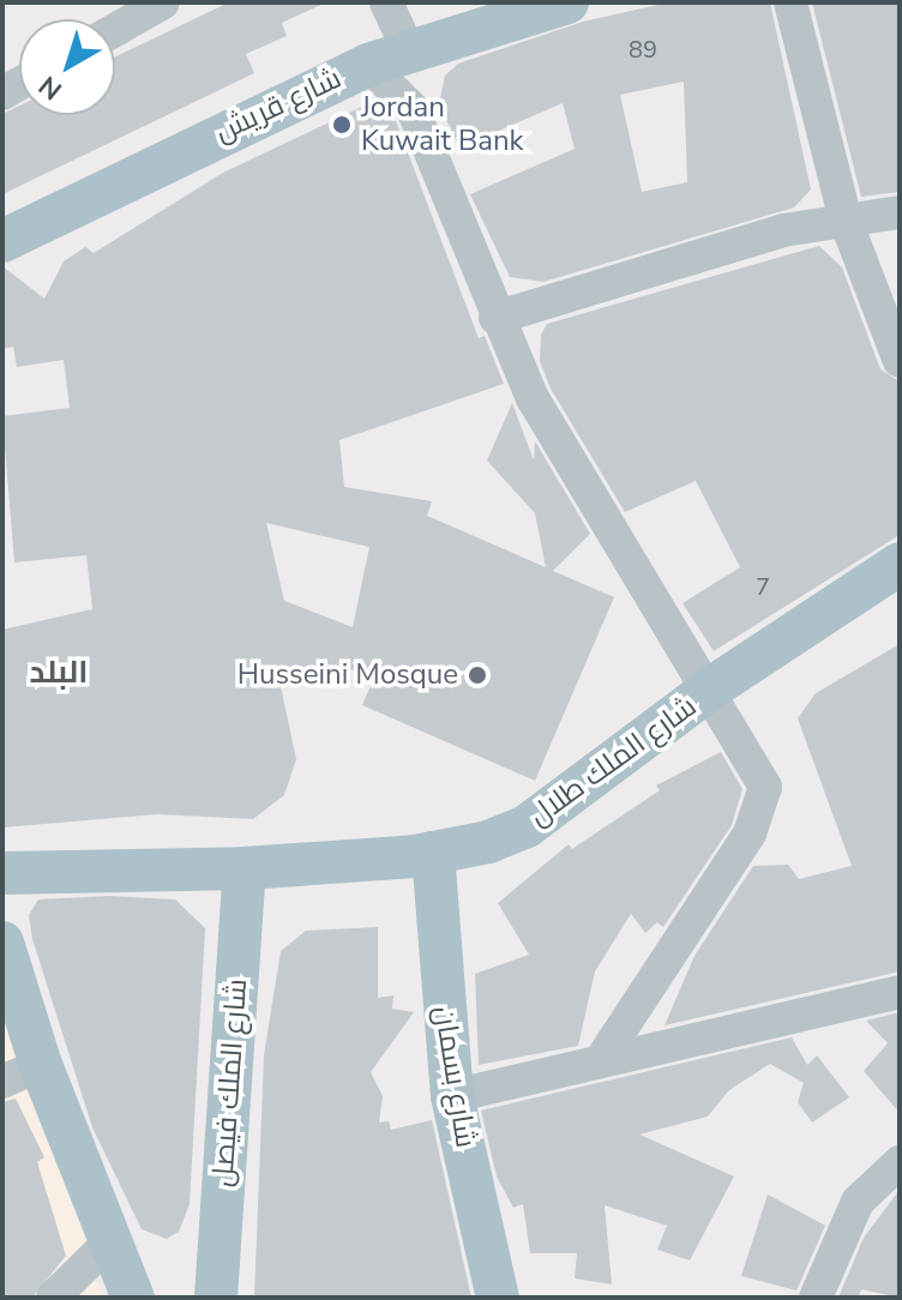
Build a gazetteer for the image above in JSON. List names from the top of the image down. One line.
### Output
{"streets":{"main road":["شارع قريش","شارع الملك طلال","شارع بسمان","شارع الملك فيصل"]},"crossings":[["شارع الملك طلال","شارع بسمان"],["شارع الملك طلال","شارع الملك فيصل"]],"districts":["البلد"],"places":["Jordan Kuwait Bank","Husseini Mosque"],"house_numbers":["89","7"],"north":"bottom left"}
